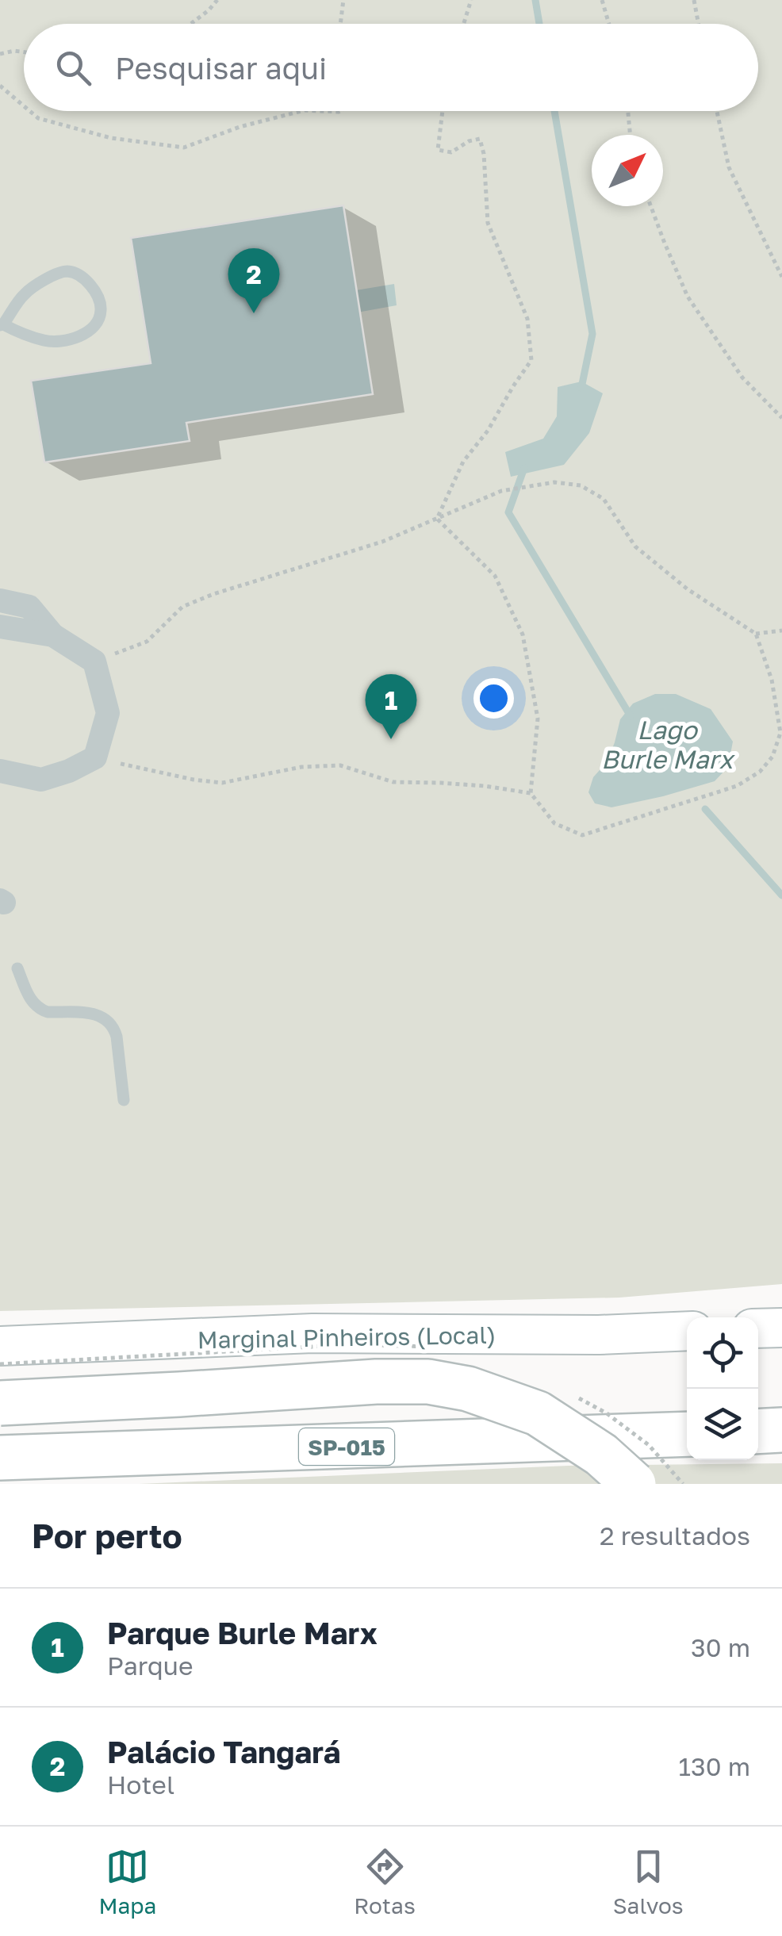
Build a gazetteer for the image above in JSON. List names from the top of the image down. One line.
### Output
{"streets":{"highway":["SP-015"],"main road":["Marginal Pinheiros (Local)"]},"water":["Lago Burle Marx"],"north":"top right","page":{"search":"Pesquisar aqui","pins":["2","1"],"heading":["Por perto","2 resultados"],"list":[{"mark":"1","name":"Parque Burle Marx","note":"Parque","value":"30 m"},{"mark":"2","name":"Palácio Tangará","note":"Hotel","value":"130 m"}],"nav":["Mapa","Rotas","Salvos"]}}
